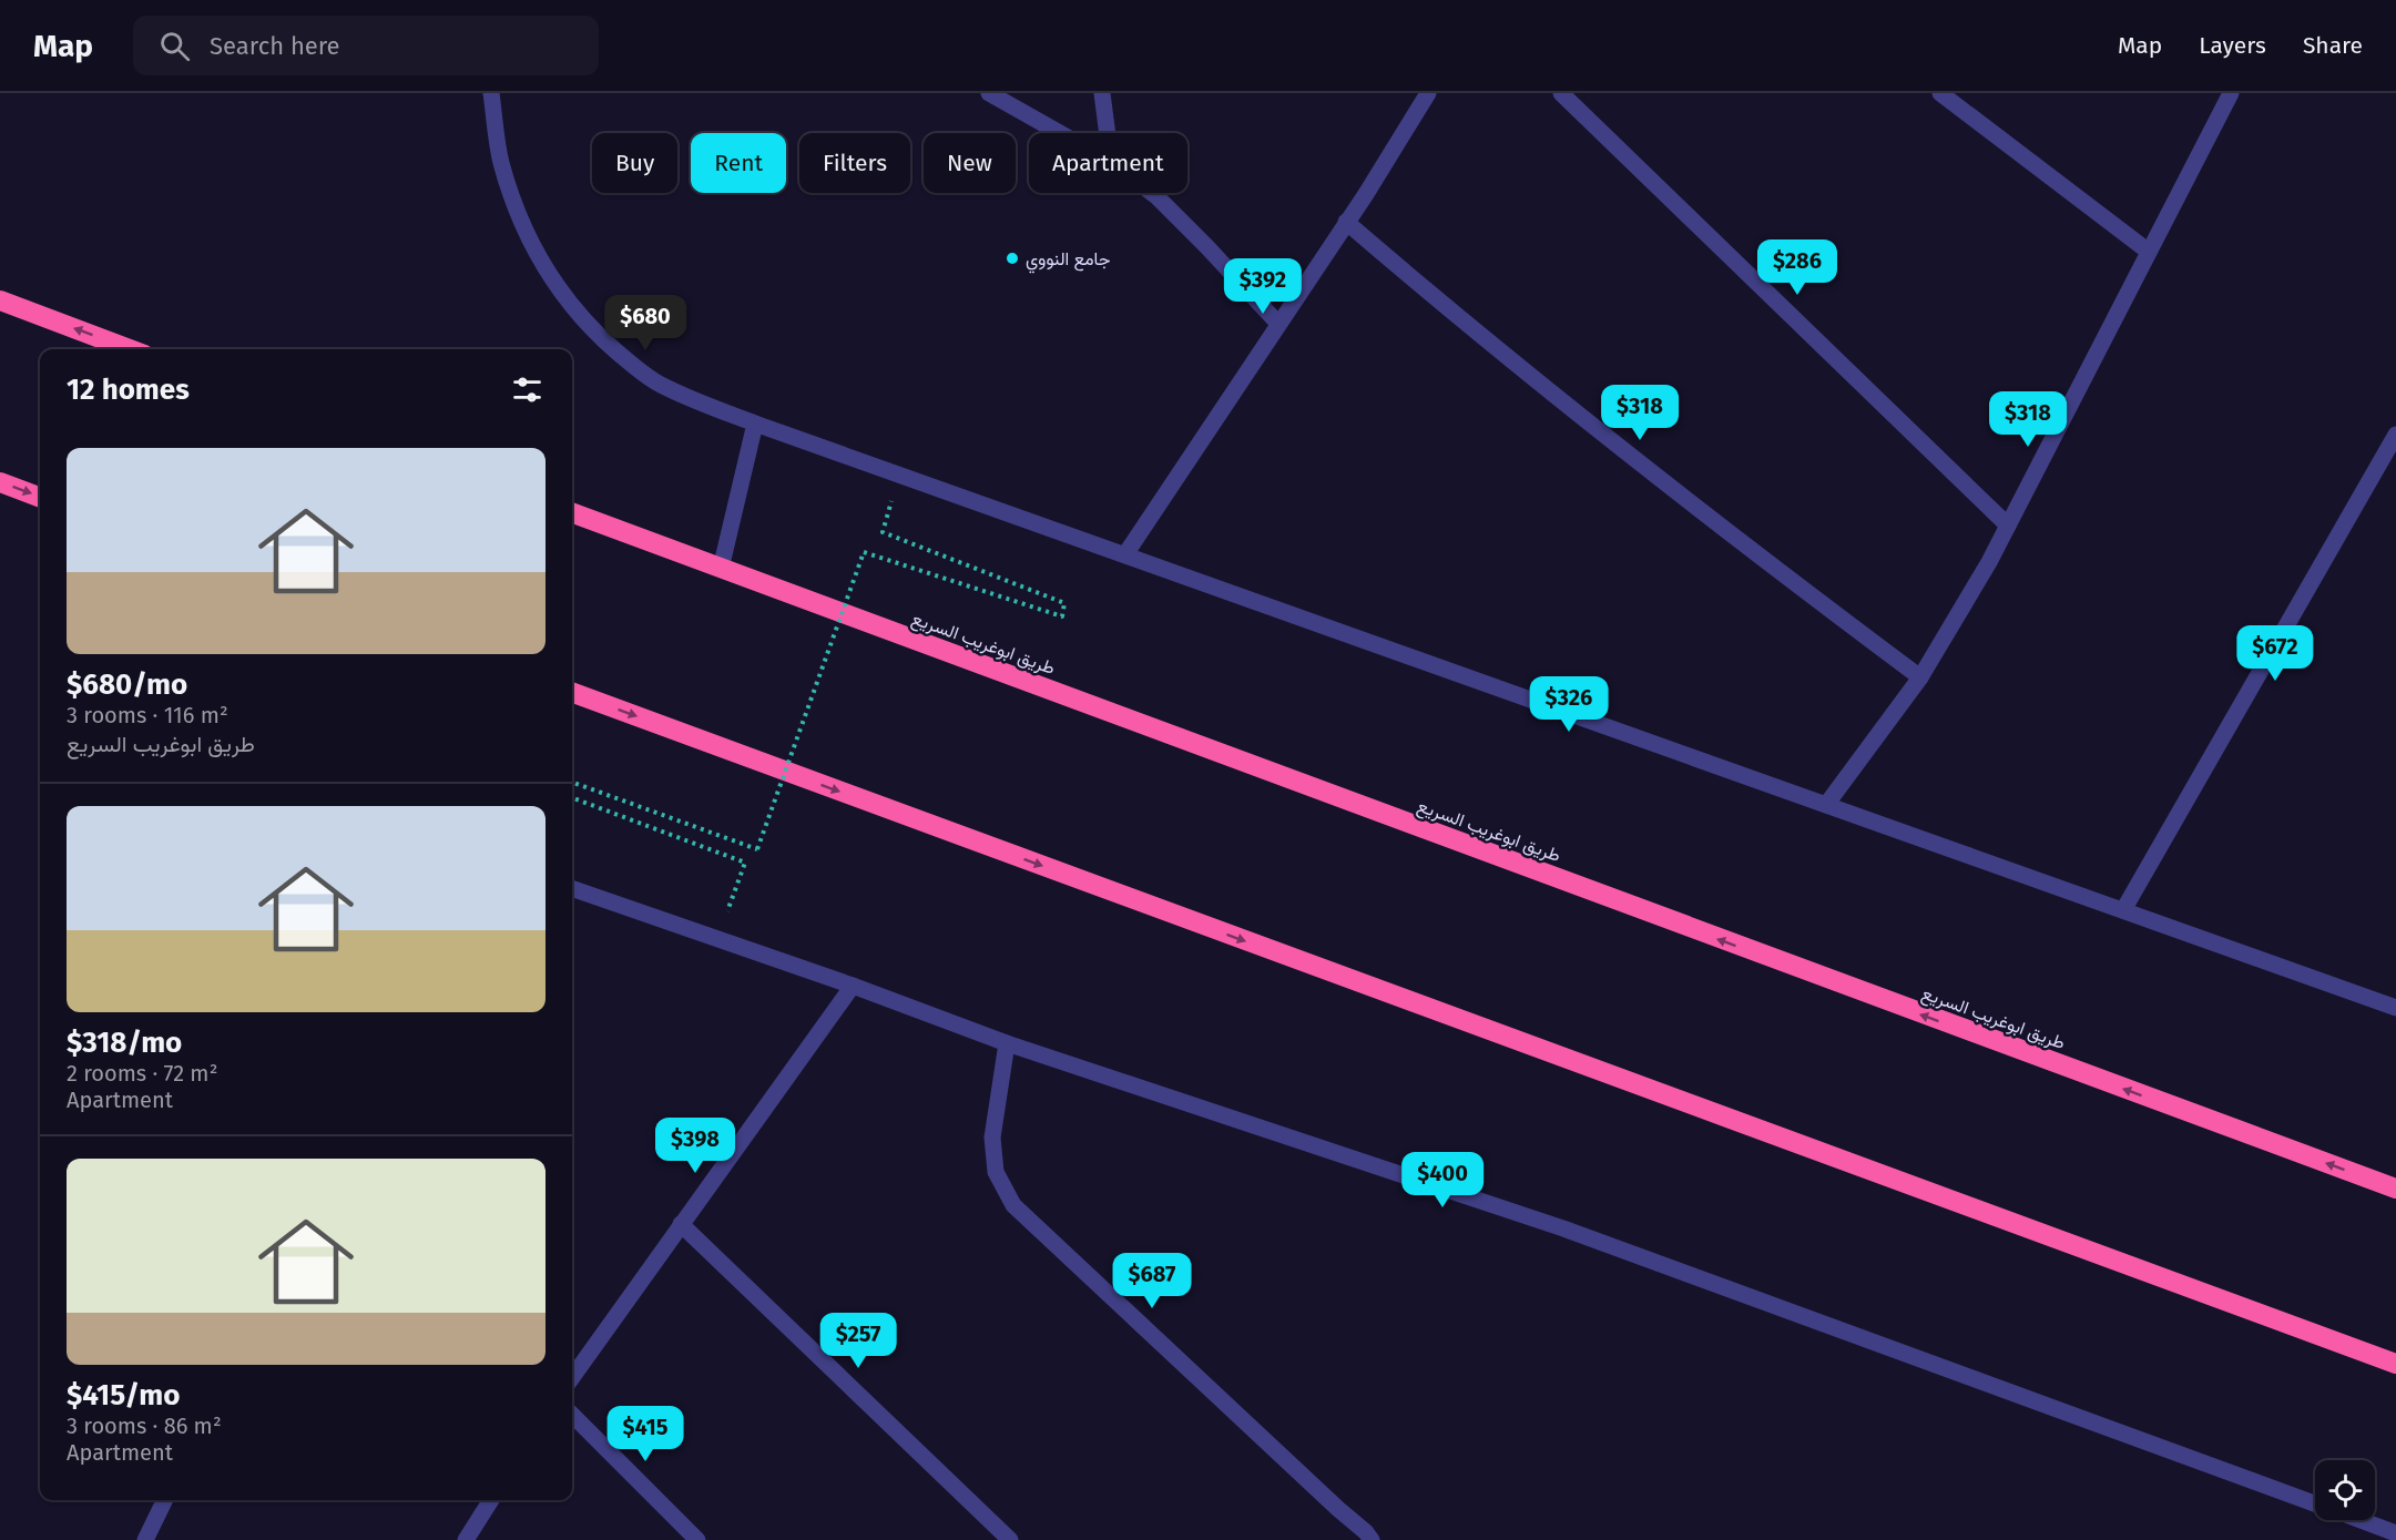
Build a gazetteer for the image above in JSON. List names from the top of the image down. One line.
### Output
{"streets":{"highway":["طريق ابوغريب السريع"]},"places":["جامع النووي"],"page":{"header":"Map","search":"Search here","nav":["Map","Layers","Share"],"chip":["Buy","Rent","Filters","New","Apartment"],"price":["$286","$392","$680","$318","$318","$672","$326","$398","$400","$687","$257","$415"],"heading":"12 homes","list":[{"name":"$680/mo","note":"3 rooms · 116 m² · طريق ابوغريب السريع"},{"name":"$318/mo","note":"2 rooms · 72 m² · Apartment"},{"name":"$415/mo","note":"3 rooms · 86 m² · Apartment"}]}}
